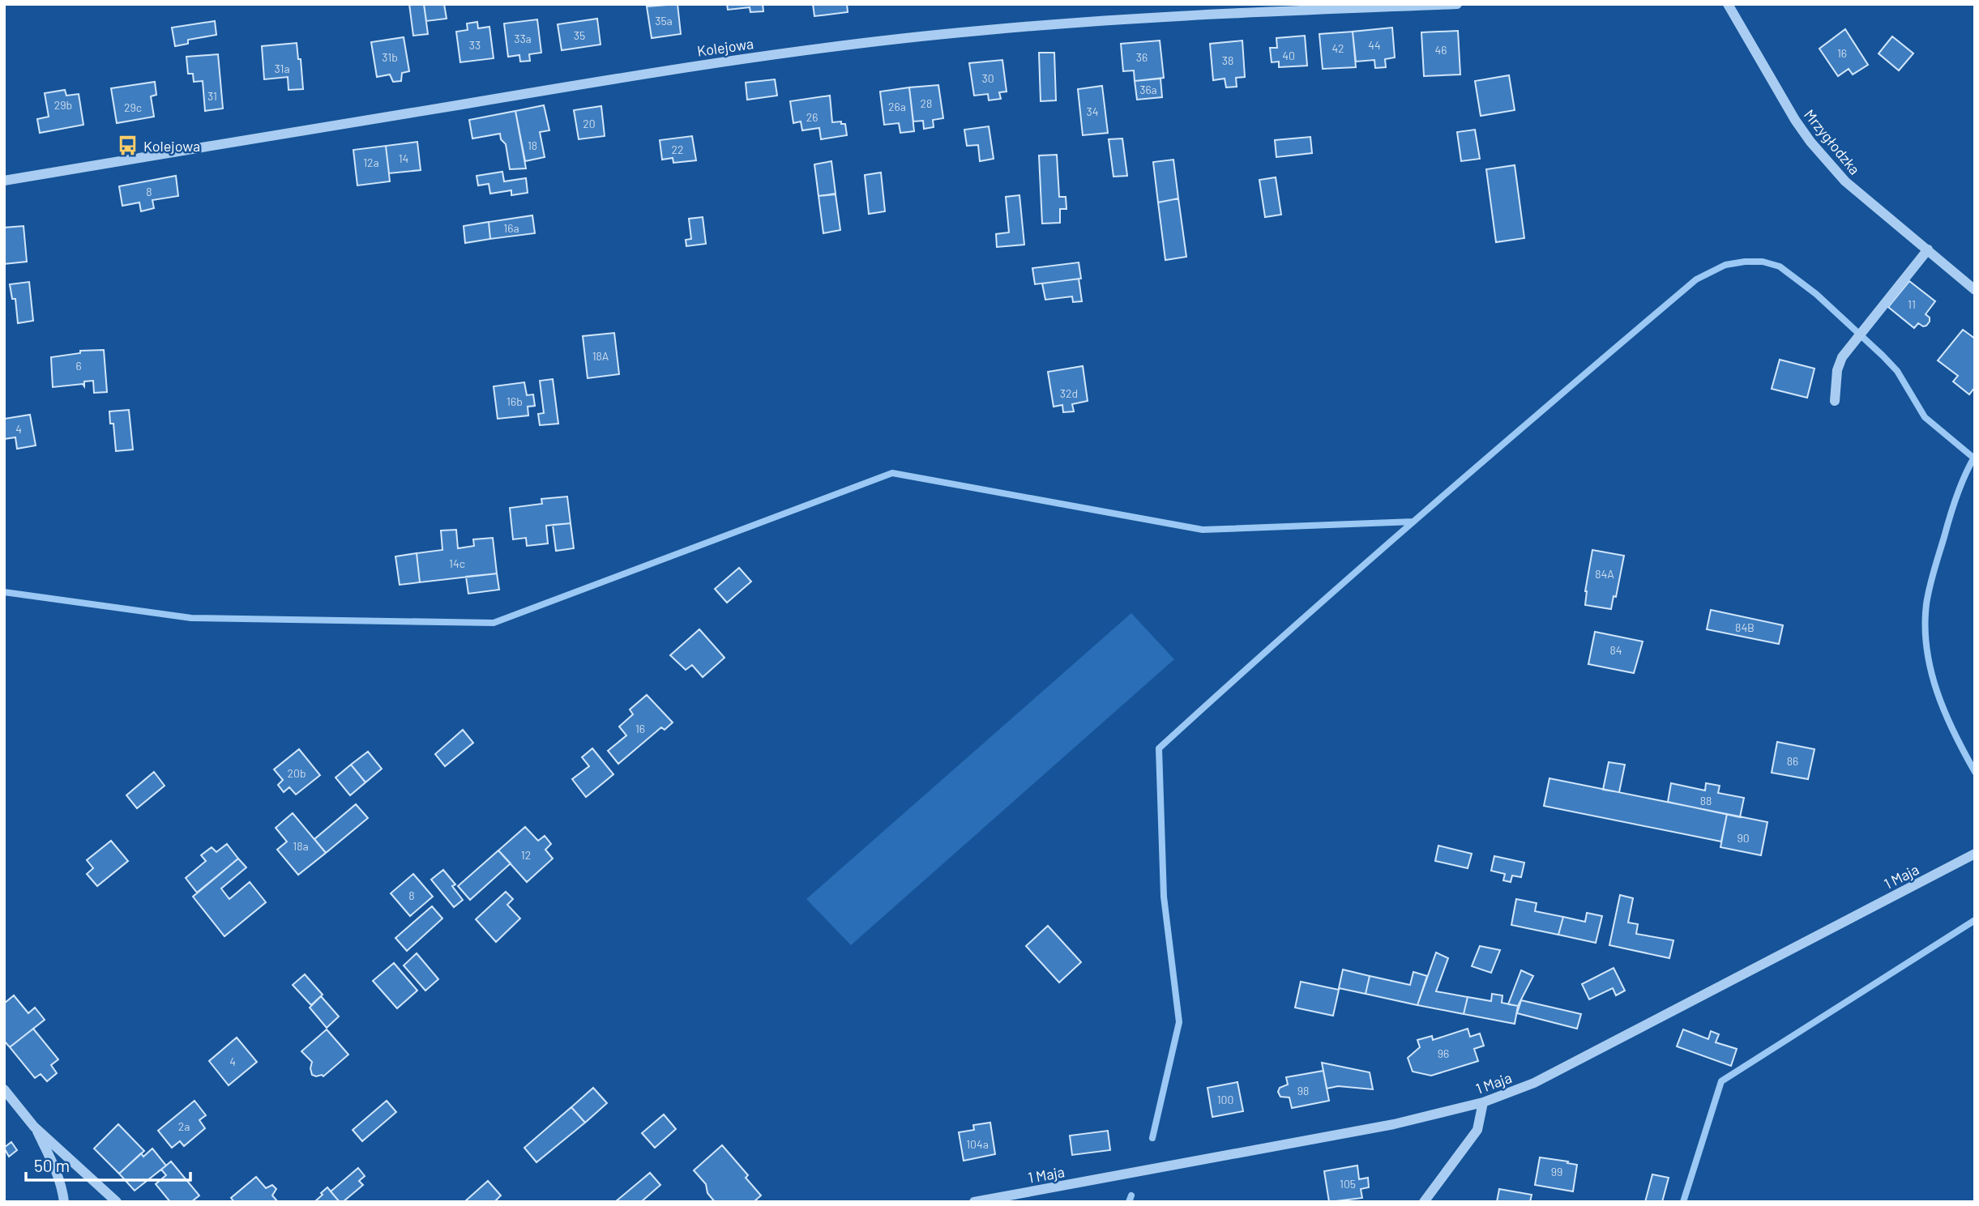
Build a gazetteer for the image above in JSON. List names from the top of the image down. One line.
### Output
{"streets":{"street":["Kolejowa","Mrzygłodzka","1 Maja"]},"places":{"bus stop":["Kolejowa"]},"house_numbers":["35a","35","33a","33","44","42","46","16","40","31b","36","38","31a","30","36a","31","28","29b","26a","29c","34","26","20","18","22","14","12a","8","16a","11","18A","6","32d","16b","4","14c","84A","84B","84","16","86","20b","88","90","18a","12","8","96","4","98","100","2a","104a","99","105"],"scale_bar":"50 m"}
